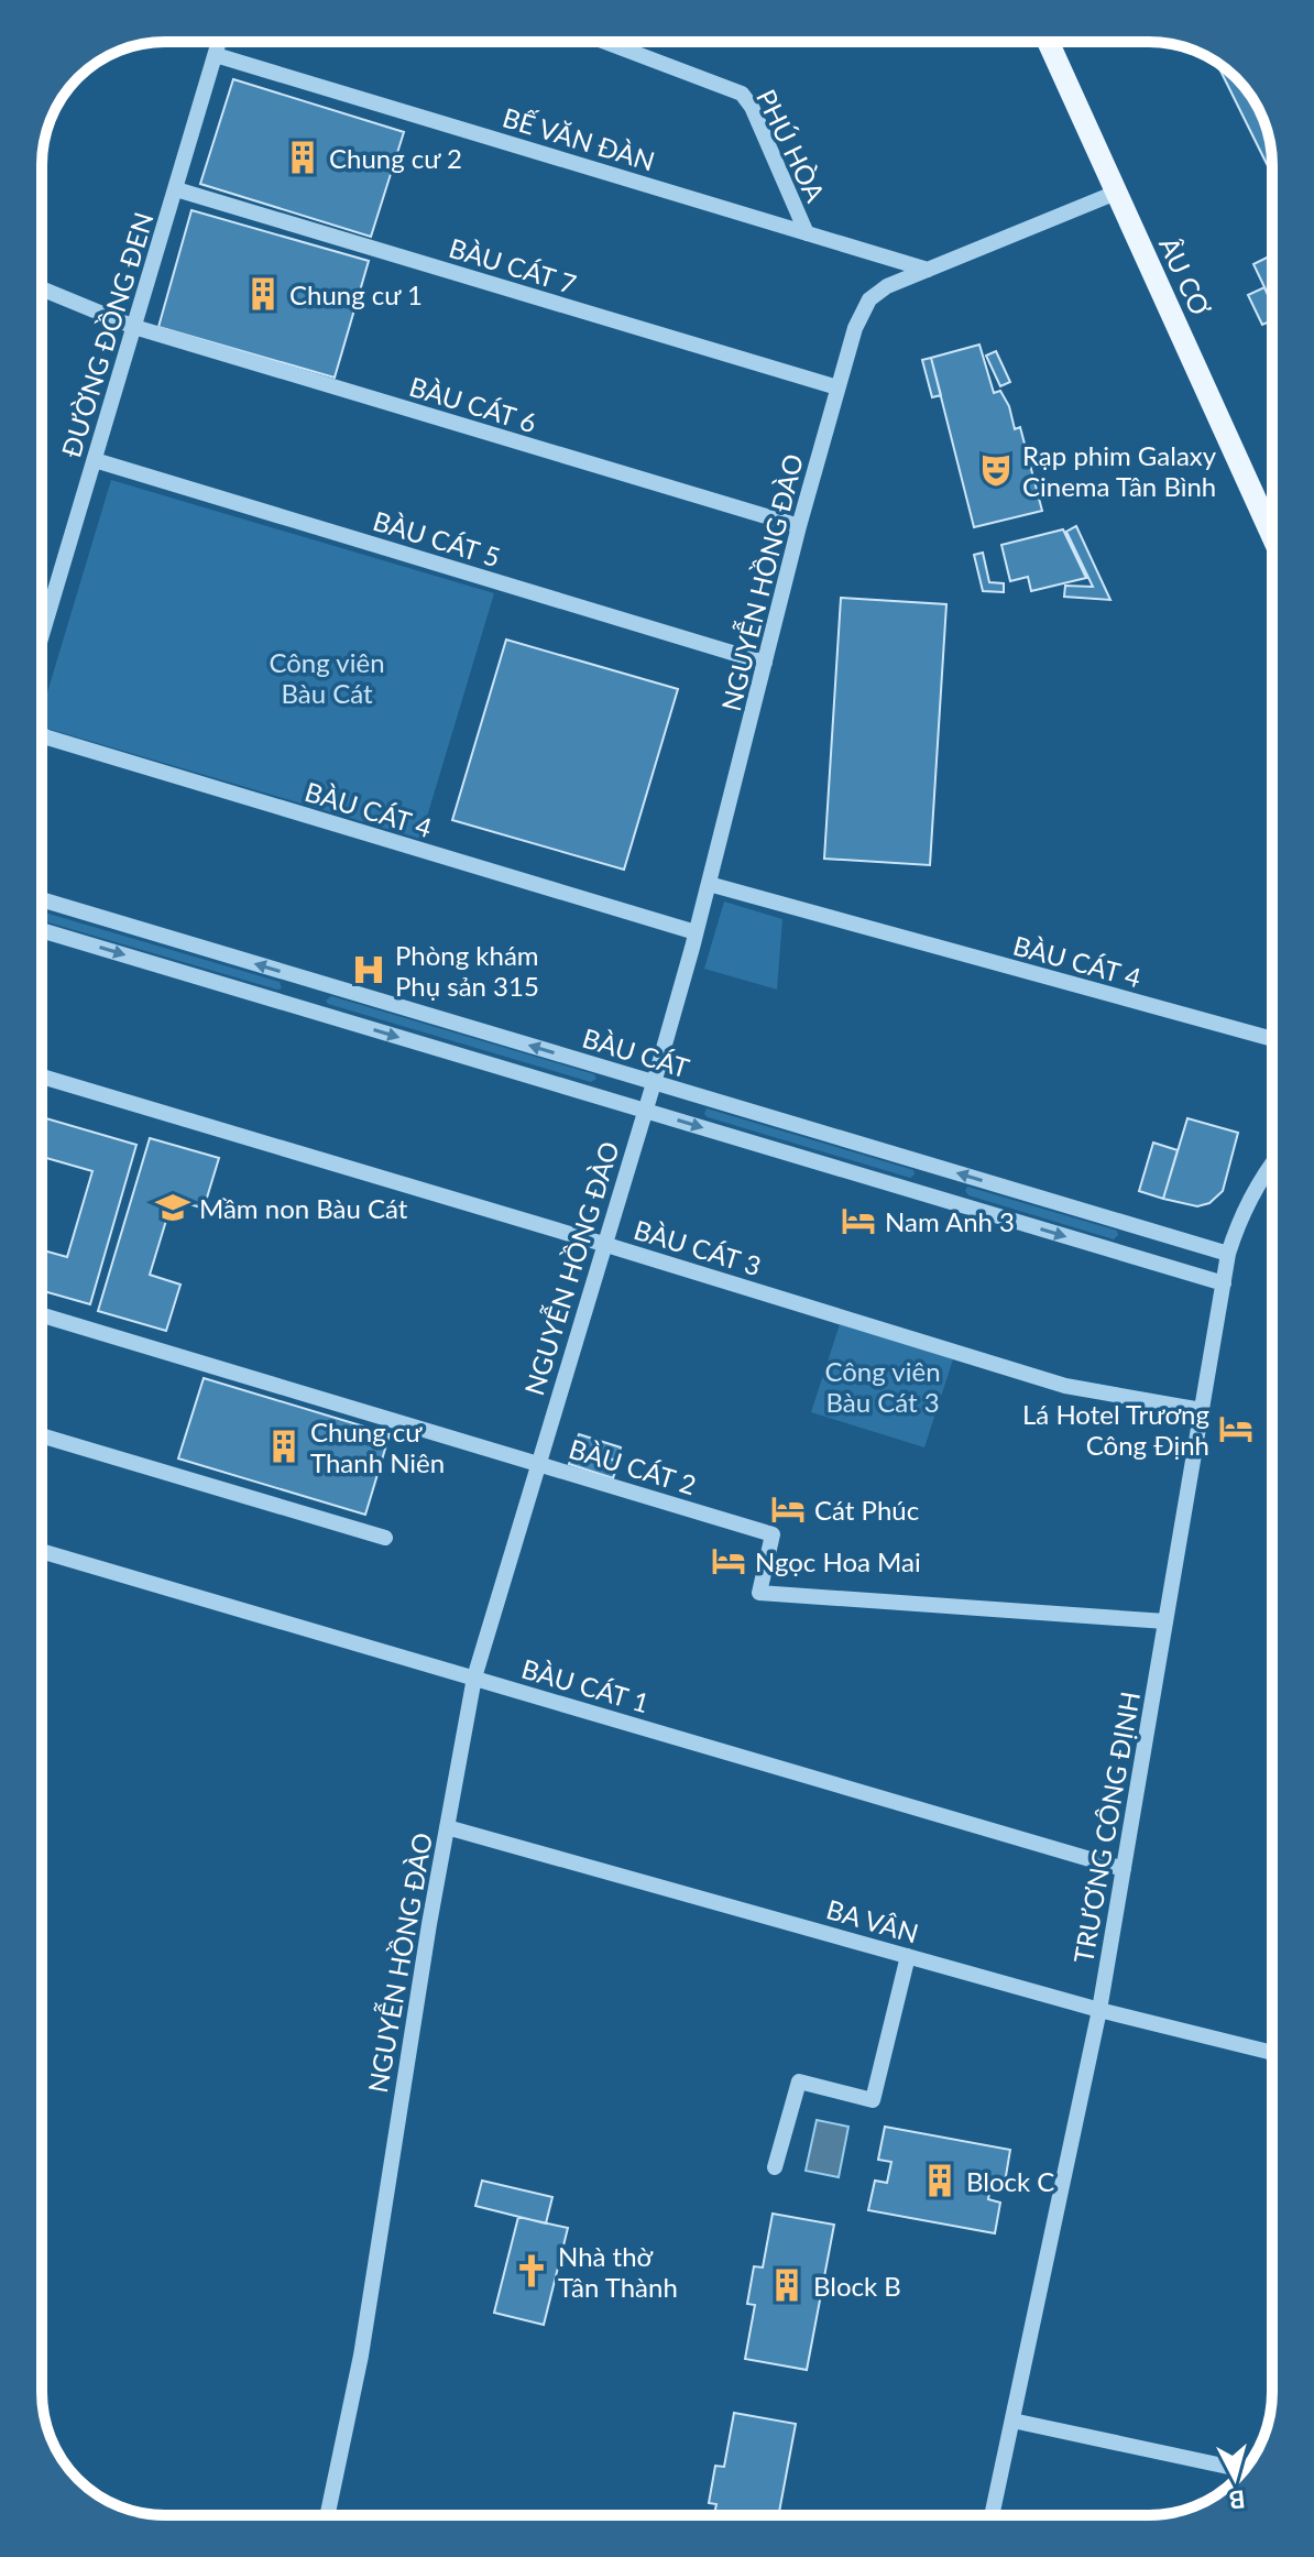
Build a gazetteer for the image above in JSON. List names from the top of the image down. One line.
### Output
{"streets":{"main road":["ÂU CƠ"],"street":["BẾ VĂN ĐÀN","PHÚ HÒA","BÀU CÁT 7","ĐƯỜNG ĐỒNG ĐEN","BÀU CÁT 6","BÀU CÁT 5","NGUYỄN HỒNG ĐÀO","BÀU CÁT 4","BÀU CÁT","BÀU CÁT 3","BÀU CÁT 2","BÀU CÁT 1","TRƯƠNG CÔNG ĐỊNH","BA VÂN"]},"crossings":[["BẾ VĂN ĐÀN","PHÚ HÒA"],["BẾ VĂN ĐÀN","ĐƯỜNG ĐỒNG ĐEN"],["BẾ VĂN ĐÀN","NGUYỄN HỒNG ĐÀO"],["BÀU CÁT 7","ĐƯỜNG ĐỒNG ĐEN"],["BÀU CÁT 7","NGUYỄN HỒNG ĐÀO"],["ÂU CƠ","NGUYỄN HỒNG ĐÀO"],["ĐƯỜNG ĐỒNG ĐEN","BÀU CÁT 6"],["ĐƯỜNG ĐỒNG ĐEN","BÀU CÁT 5"],["BÀU CÁT 6","NGUYỄN HỒNG ĐÀO"],["BÀU CÁT 5","NGUYỄN HỒNG ĐÀO"],["NGUYỄN HỒNG ĐÀO","BÀU CÁT 4"],["NGUYỄN HỒNG ĐÀO","BÀU CÁT"],["NGUYỄN HỒNG ĐÀO","BÀU CÁT 3"],["NGUYỄN HỒNG ĐÀO","BÀU CÁT 2"],["NGUYỄN HỒNG ĐÀO","BÀU CÁT 1"],["NGUYỄN HỒNG ĐÀO","BA VÂN"],["BÀU CÁT","TRƯƠNG CÔNG ĐỊNH"],["BÀU CÁT 3","TRƯƠNG CÔNG ĐỊNH"],["BÀU CÁT 2","TRƯƠNG CÔNG ĐỊNH"],["BÀU CÁT 1","TRƯƠNG CÔNG ĐỊNH"],["TRƯƠNG CÔNG ĐỊNH","BA VÂN"]],"parks":["Công viên Bàu Cát","Công viên Bàu Cát 3"],"places":{"building":["Chung cư 2","Chung cư 1","Chung cư Thanh Niên","Block C","Block B"],"theatre":["Rạp phim Galaxy Cinema Tân Bình"],"hospital":["Phòng khám Phụ sản 315"],"school or university":["Mầm non Bàu Cát"],"hotel":["Nam Anh 3","Lá Hotel Trương Công Định","Cát Phúc","Ngọc Hoa Mai"],"church":["Nhà thờ Tân Thành"]},"north":"bottom"}
